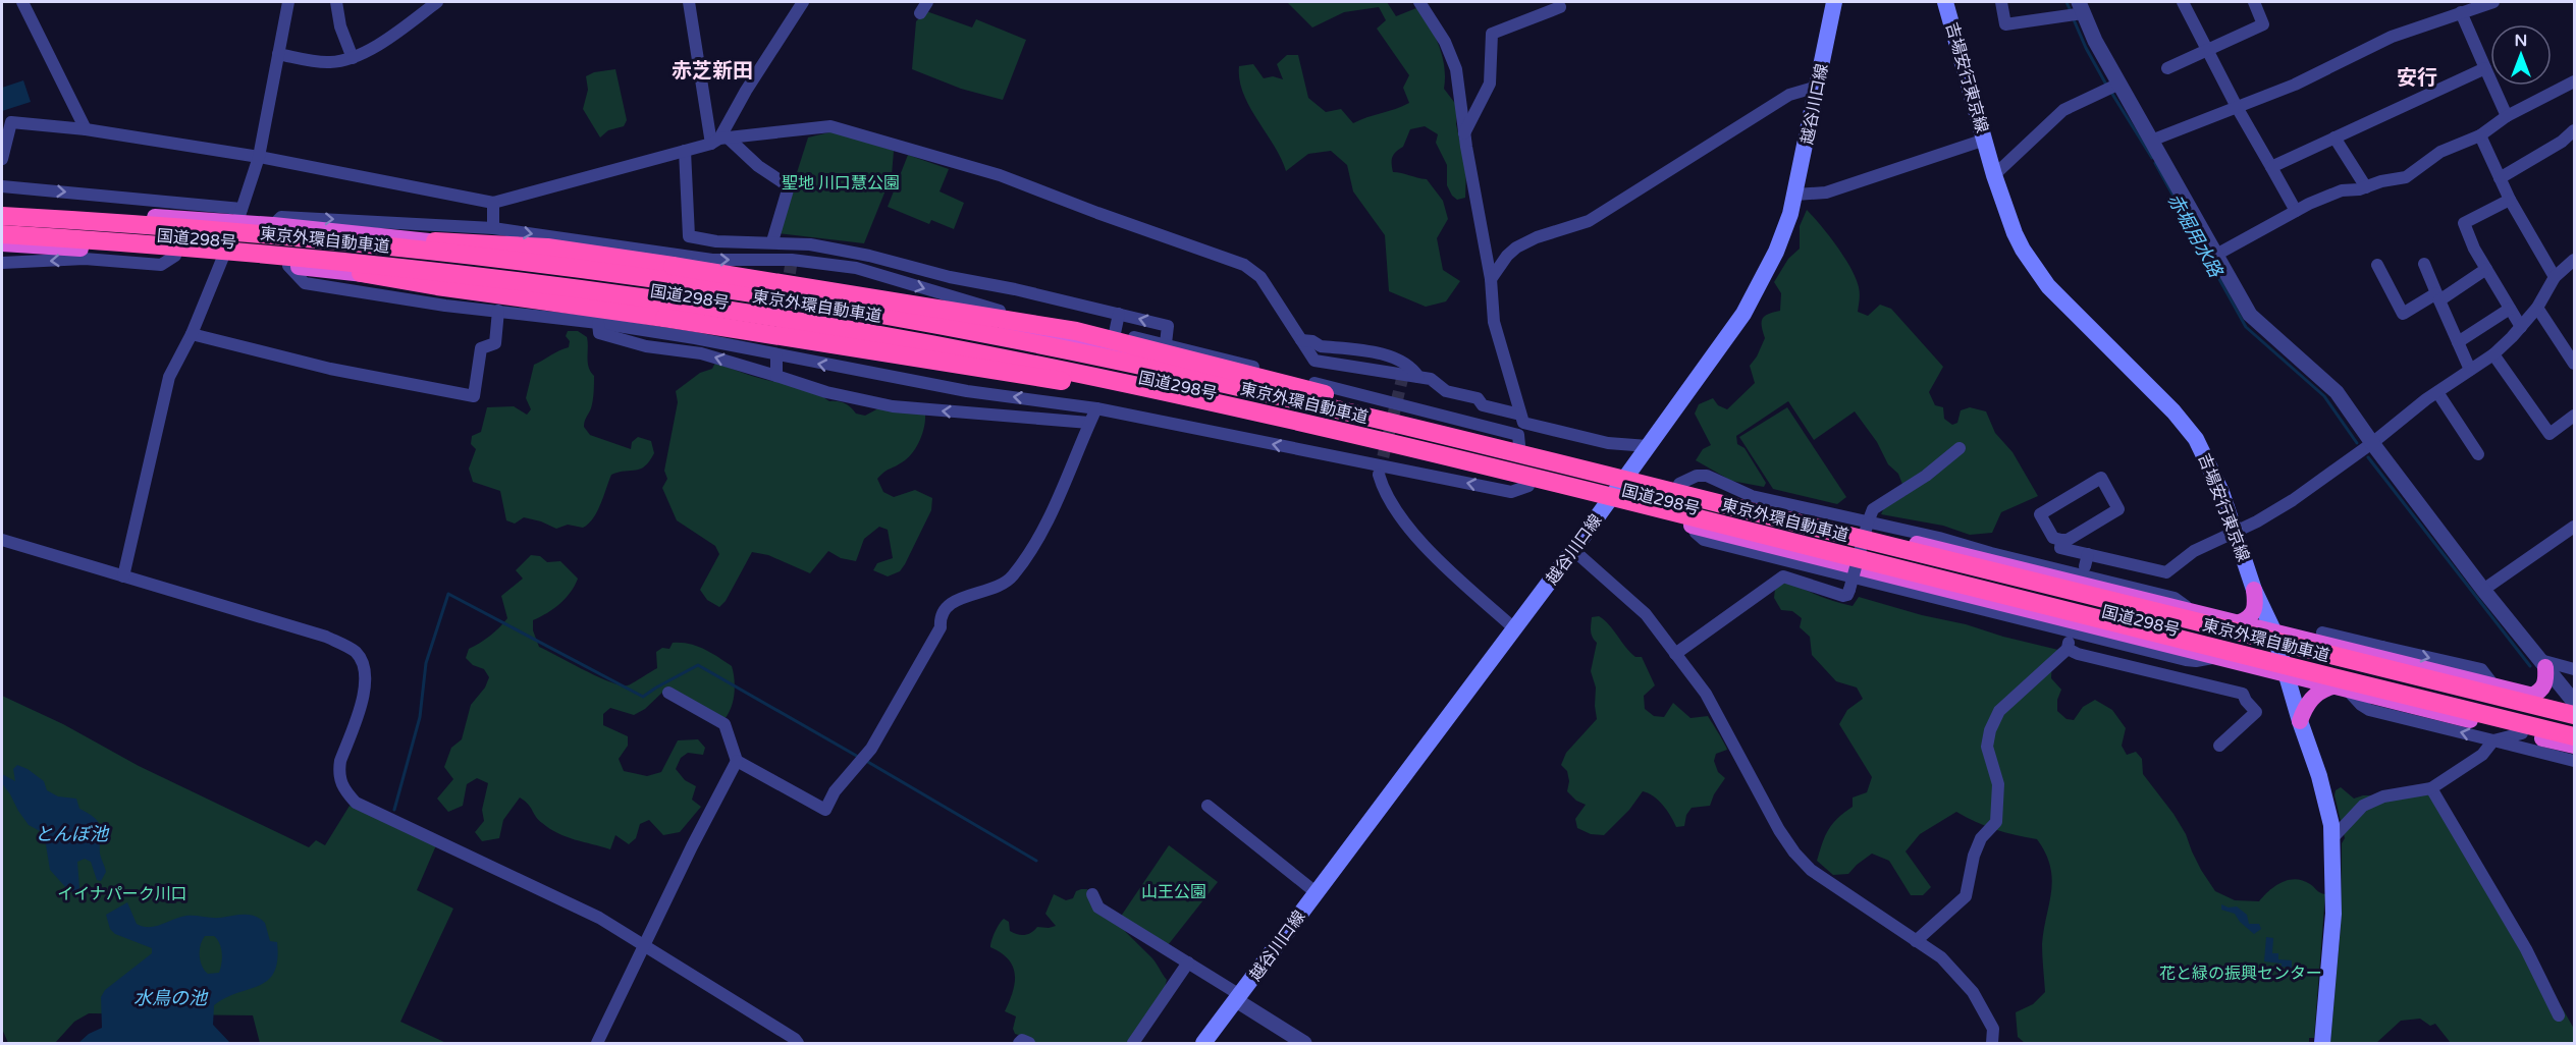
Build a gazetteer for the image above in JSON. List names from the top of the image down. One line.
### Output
{"streets":{"highway":["国道298号","東京外環自動車道"],"main road":["吉場安行東京線","越谷川口線"]},"crossings":[["吉場安行東京線","国道298号"],["越谷川口線","国道298号"]],"districts":["赤芝新田","安行"],"water":["赤堀用水路","とんぼ池","水鳥の池"],"parks":["聖地 川口慧公園","山王公園","イイナパーク川口","花と緑の振興センター"],"north":"top"}
